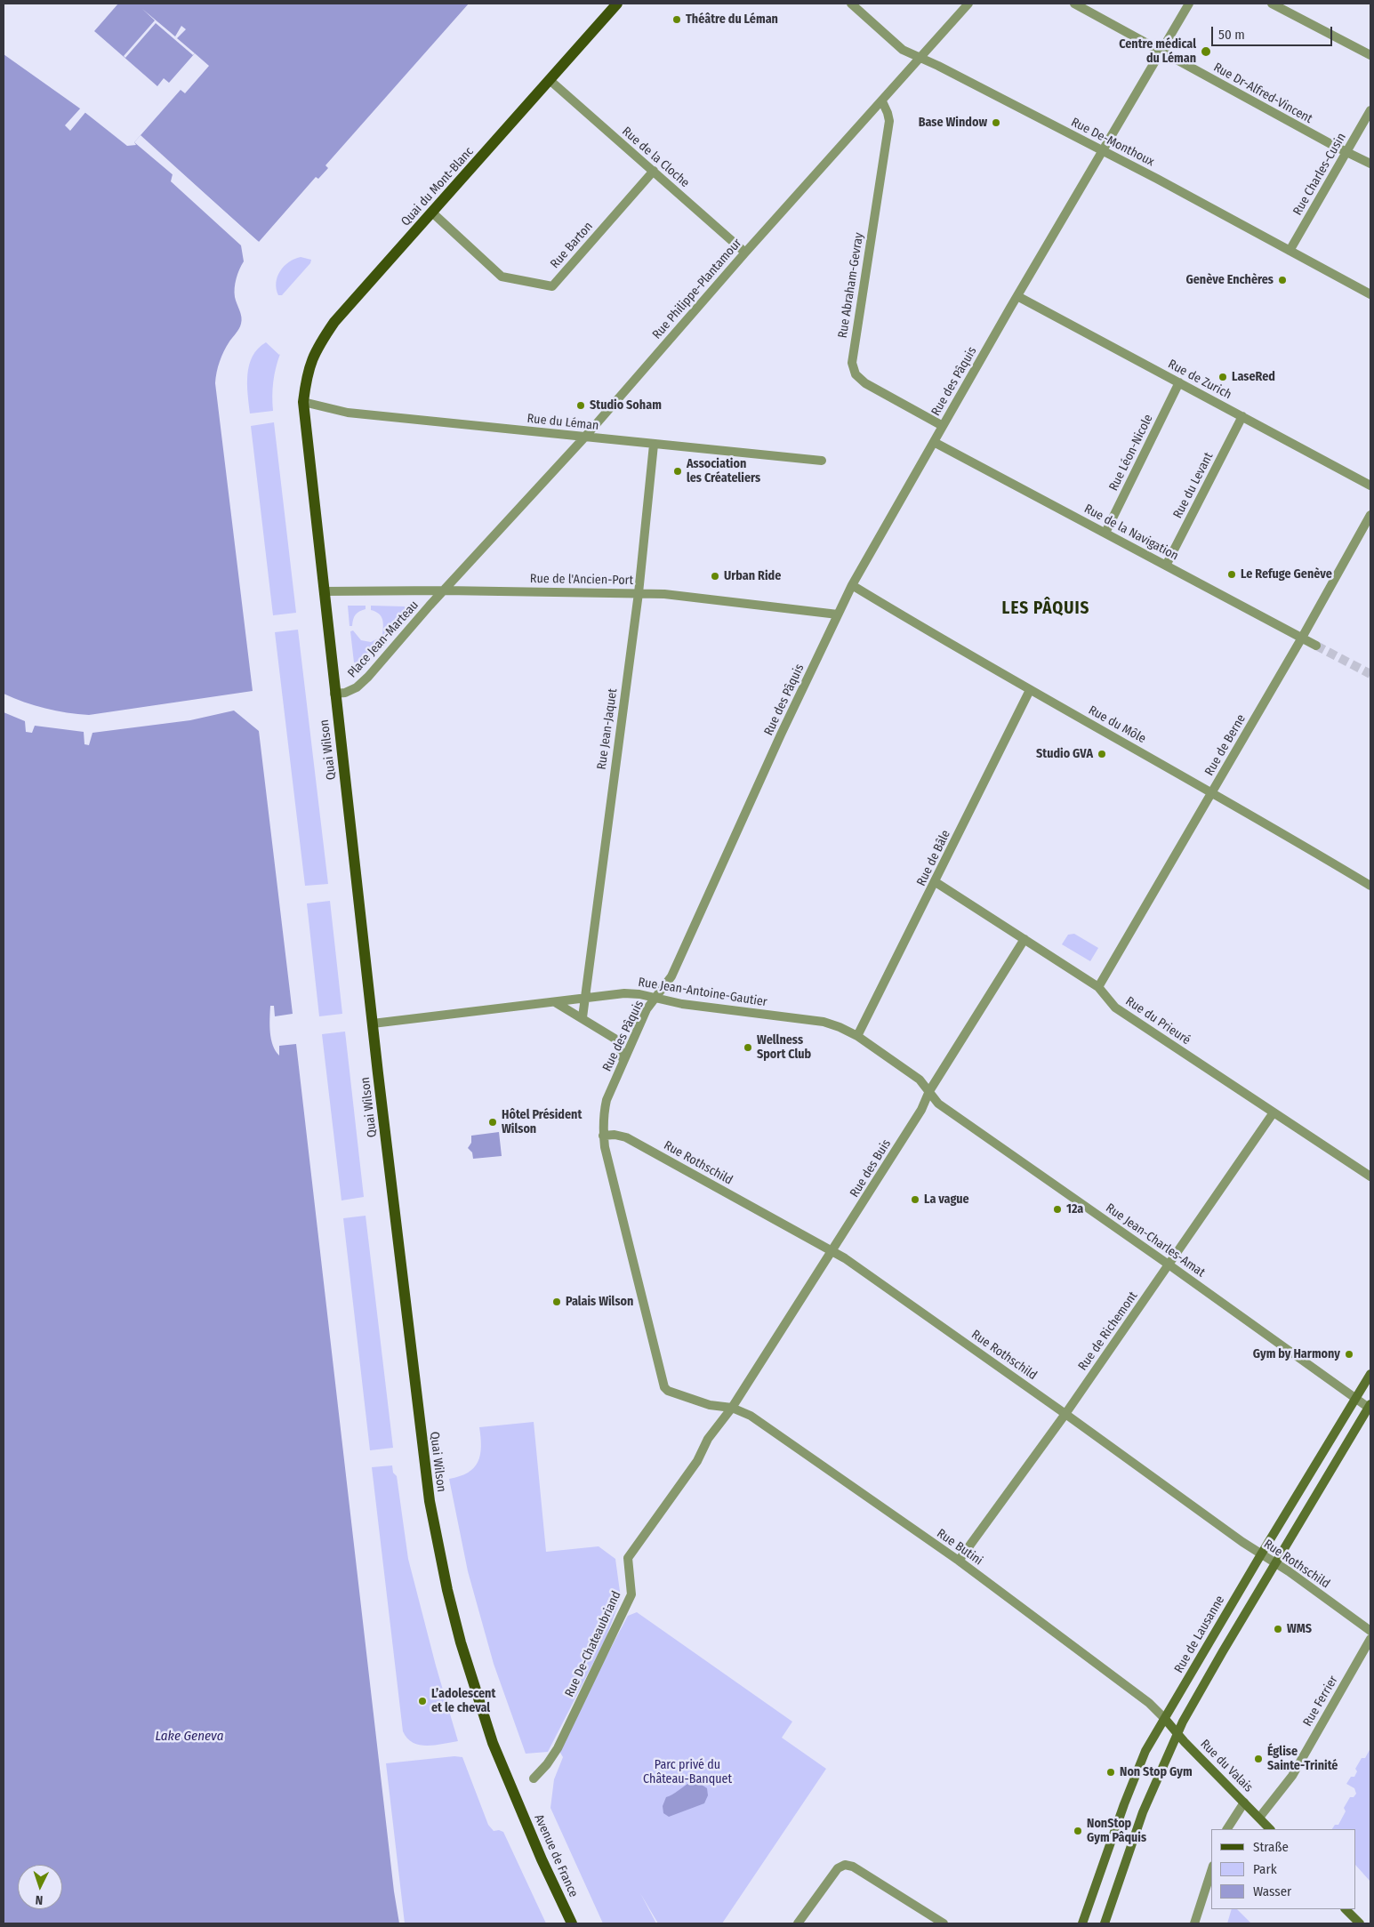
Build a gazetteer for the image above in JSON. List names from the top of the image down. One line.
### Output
{"streets":{"main road":["Quai du Mont-Blanc","Quai Wilson","Rue de Lausanne","Rue du Valais","Avenue de France"],"street":["Rue Dr-Alfred-Vincent","Rue De-Monthoux","Rue de la Cloche","Rue Charles-Cusin","Rue Barton","Rue Abraham-Gevray","Rue Philippe-Plantamour","Rue de Zurich","Rue des Pâquis","Rue du Léman","Rue Léon-Nicole","Rue du Levant","Rue de la Navigation","Rue de l'Ancien-Port","Place Jean-Marteau","Rue du Môle","Rue Jean-Jaquet","Rue de Berne","Rue de Bâle","Rue Jean-Antoine-Gautier","Rue du Prieuré","Rue Rothschild","Rue des Buis","Rue Jean-Charles-Amat","Rue de Richemont","Rue Butini","Rue De-Chateaubriand","Rue Ferrier"]},"crossings":[["Rue Dr-Alfred-Vincent","Rue Charles-Cusin"],["Rue Dr-Alfred-Vincent","Rue des Pâquis"],["Rue De-Monthoux","Rue Charles-Cusin"],["Rue De-Monthoux","Rue Philippe-Plantamour"],["Rue De-Monthoux","Rue des Pâquis"],["Rue de la Cloche","Quai du Mont-Blanc"],["Rue de la Cloche","Rue Barton"],["Rue de la Cloche","Rue Philippe-Plantamour"],["Quai du Mont-Blanc","Rue Barton"],["Quai du Mont-Blanc","Rue du Léman"],["Quai du Mont-Blanc","Quai Wilson"],["Rue Abraham-Gevray","Rue Philippe-Plantamour"],["Rue Abraham-Gevray","Rue des Pâquis"],["Rue Philippe-Plantamour","Rue du Léman"],["Rue Philippe-Plantamour","Rue de l'Ancien-Port"],["Rue Philippe-Plantamour","Place Jean-Marteau"],["Rue de Zurich","Rue des Pâquis"],["Rue de Zurich","Rue Léon-Nicole"],["Rue de Zurich","Rue du Levant"],["Rue des Pâquis","Rue de la Navigation"],["Rue des Pâquis","Rue de l'Ancien-Port"],["Rue des Pâquis","Rue du Môle"],["Rue des Pâquis","Rue Jean-Antoine-Gautier"],["Rue des Pâquis","Rue Rothschild"],["Rue des Pâquis","Rue des Buis"],["Rue des Pâquis","Rue Butini"],["Rue des Pâquis","Rue De-Chateaubriand"],["Rue du Léman","Rue Jean-Jaquet"],["Rue du Léman","Quai Wilson"],["Rue Léon-Nicole","Rue de la Navigation"],["Rue du Levant","Rue de la Navigation"],["Rue de la Navigation","Rue de Berne"],["Rue de l'Ancien-Port","Place Jean-Marteau"],["Rue de l'Ancien-Port","Rue Jean-Jaquet"],["Rue de l'Ancien-Port","Quai Wilson"],["Place Jean-Marteau","Quai Wilson"],["Rue du Môle","Rue de Berne"],["Rue du Môle","Rue de Bâle"],["Rue Jean-Jaquet","Rue Jean-Antoine-Gautier"],["Rue de Berne","Rue du Prieuré"],["Quai Wilson","Rue Jean-Antoine-Gautier"],["Quai Wilson","Avenue de France"],["Rue de Bâle","Rue Jean-Antoine-Gautier"],["Rue de Bâle","Rue du Prieuré"],["Rue Jean-Antoine-Gautier","Rue des Buis"],["Rue Jean-Antoine-Gautier","Rue Jean-Charles-Amat"],["Rue du Prieuré","Rue des Buis"],["Rue du Prieuré","Rue de Richemont"],["Rue Rothschild","Rue des Buis"],["Rue Rothschild","Rue de Richemont"],["Rue Rothschild","Rue de Lausanne"],["Rue des Buis","Rue Jean-Charles-Amat"],["Rue des Buis","Rue Butini"],["Rue des Buis","Rue De-Chateaubriand"],["Rue Jean-Charles-Amat","Rue de Richemont"],["Rue Jean-Charles-Amat","Rue de Lausanne"],["Rue de Richemont","Rue Butini"],["Rue Butini","Rue de Lausanne"],["Rue Butini","Rue De-Chateaubriand"],["Rue Butini","Rue du Valais"],["Rue de Lausanne","Rue du Valais"],["Rue Ferrier","Rue du Valais"]],"districts":["LES PÂQUIS"],"water":["Lake Geneva"],"parks":["Parc privé du Château-Banquet"],"places":["Théâtre du Léman","Centre médical du Léman","Base Window","Genève Enchères","LaseRed","Studio Soham","Association les Créateliers","Le Refuge Genève","Urban Ride","Studio GVA","Wellness Sport Club","Hôtel Président Wilson","La vague","12a","Palais Wilson","Gym by Harmony","WMS","L’adolescent et le cheval","Église Sainte-Trinité","Non Stop Gym","NonStop Gym Pâquis"],"legend":["Straße","Park","Wasser"],"scale_bar":"50 m","north":"bottom"}
